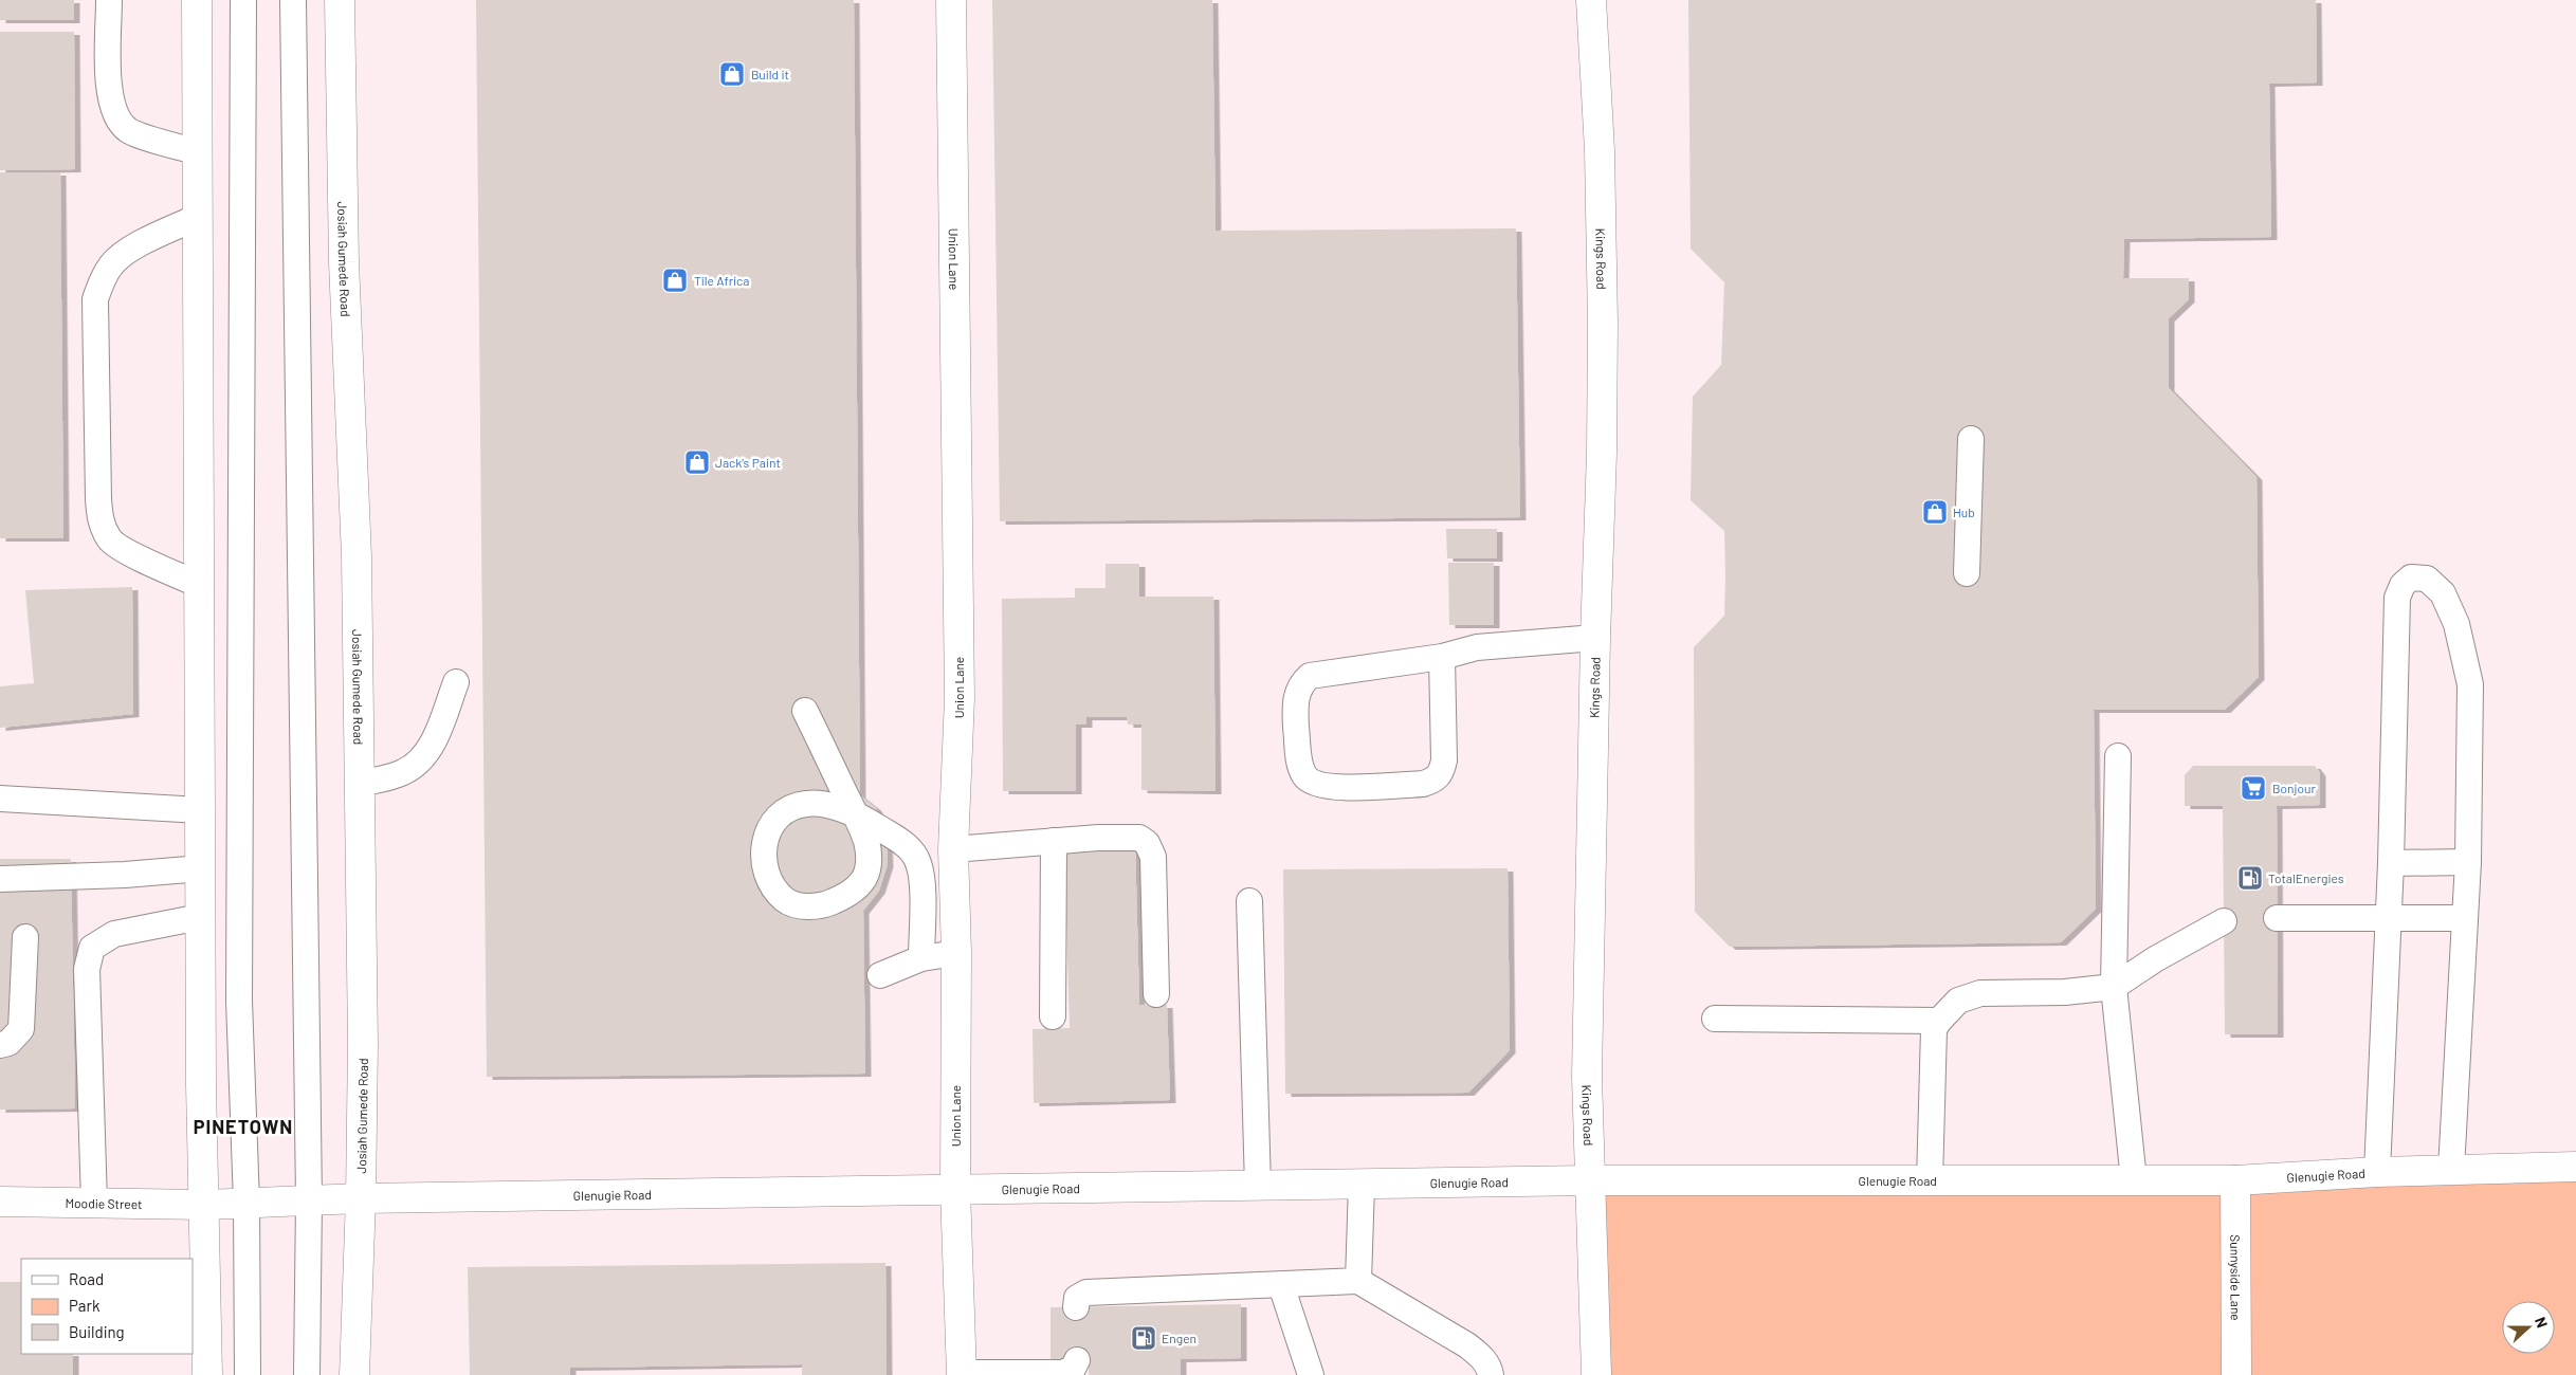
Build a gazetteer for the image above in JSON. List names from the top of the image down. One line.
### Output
{"streets":{"street":["Josiah Gumede Road","Union Lane","Kings Road","Glenugie Road","Moodie Street","Sunnyside Lane"]},"crossings":[["Josiah Gumede Road","Glenugie Road"],["Union Lane","Glenugie Road"],["Kings Road","Glenugie Road"],["Glenugie Road","Moodie Street"],["Glenugie Road","Sunnyside Lane"]],"districts":["PINETOWN"],"places":{"shop":["Build it","Tile Africa","Jack's Paint","Hub"],"supermarket":["Bonjour"],"fuel station":["TotalEnergies","Engen"]},"legend":["Road","Park","Building"],"north":"right"}
